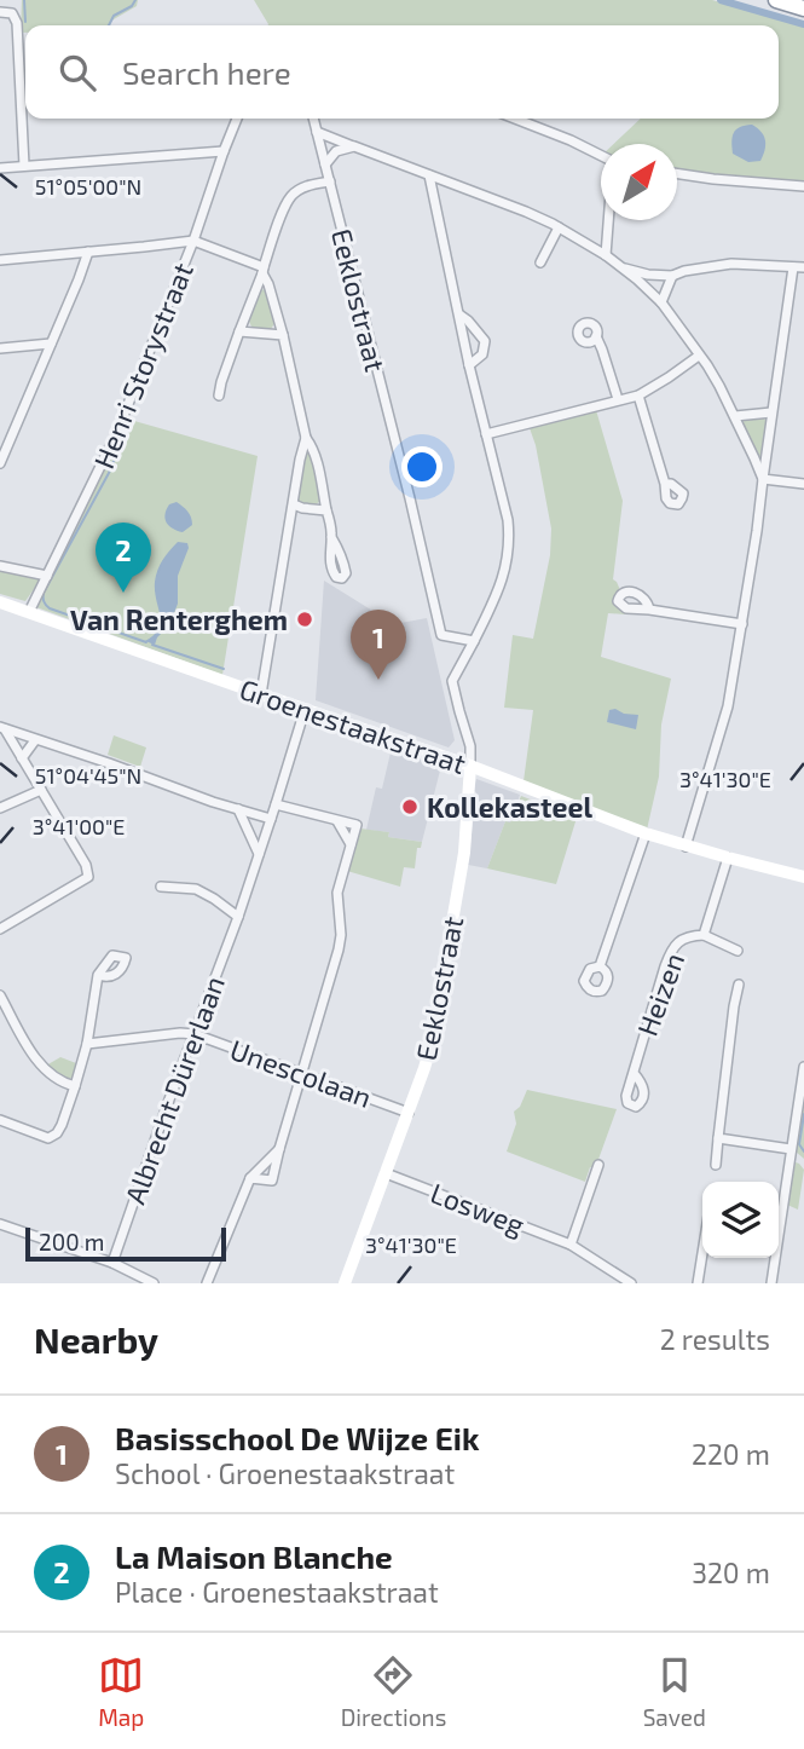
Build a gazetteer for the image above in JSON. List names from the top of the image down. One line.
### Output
{"streets":{"street":["Eeklostraat","Henri Storystraat","Groenestaakstraat","Heizen","Unescolaan","Albrecht Dürerlaan","Losweg"]},"crossings":[["Eeklostraat","Groenestaakstraat"],["Eeklostraat","Unescolaan"],["Eeklostraat","Losweg"],["Henri Storystraat","Groenestaakstraat"],["Groenestaakstraat","Heizen"],["Groenestaakstraat","Albrecht Dürerlaan"],["Unescolaan","Albrecht Dürerlaan"]],"places":["Van Renterghem","Kollekasteel"],"scale_bar":"200 m","north":"top right","page":{"search":"Search here","pins":["2","1"],"scale":"200 m","heading":["Nearby","2 results"],"list":[{"mark":"1","name":"Basisschool De Wijze Eik","note":"School · Groenestaakstraat","value":"220 m"},{"mark":"2","name":"La Maison Blanche","note":"Place · Groenestaakstraat","value":"320 m"}],"nav":["Map","Directions","Saved"]},"coordinates":["51°05'00\"N","51°04'45\"N","3°41'30\"E","3°41'00\"E"]}
